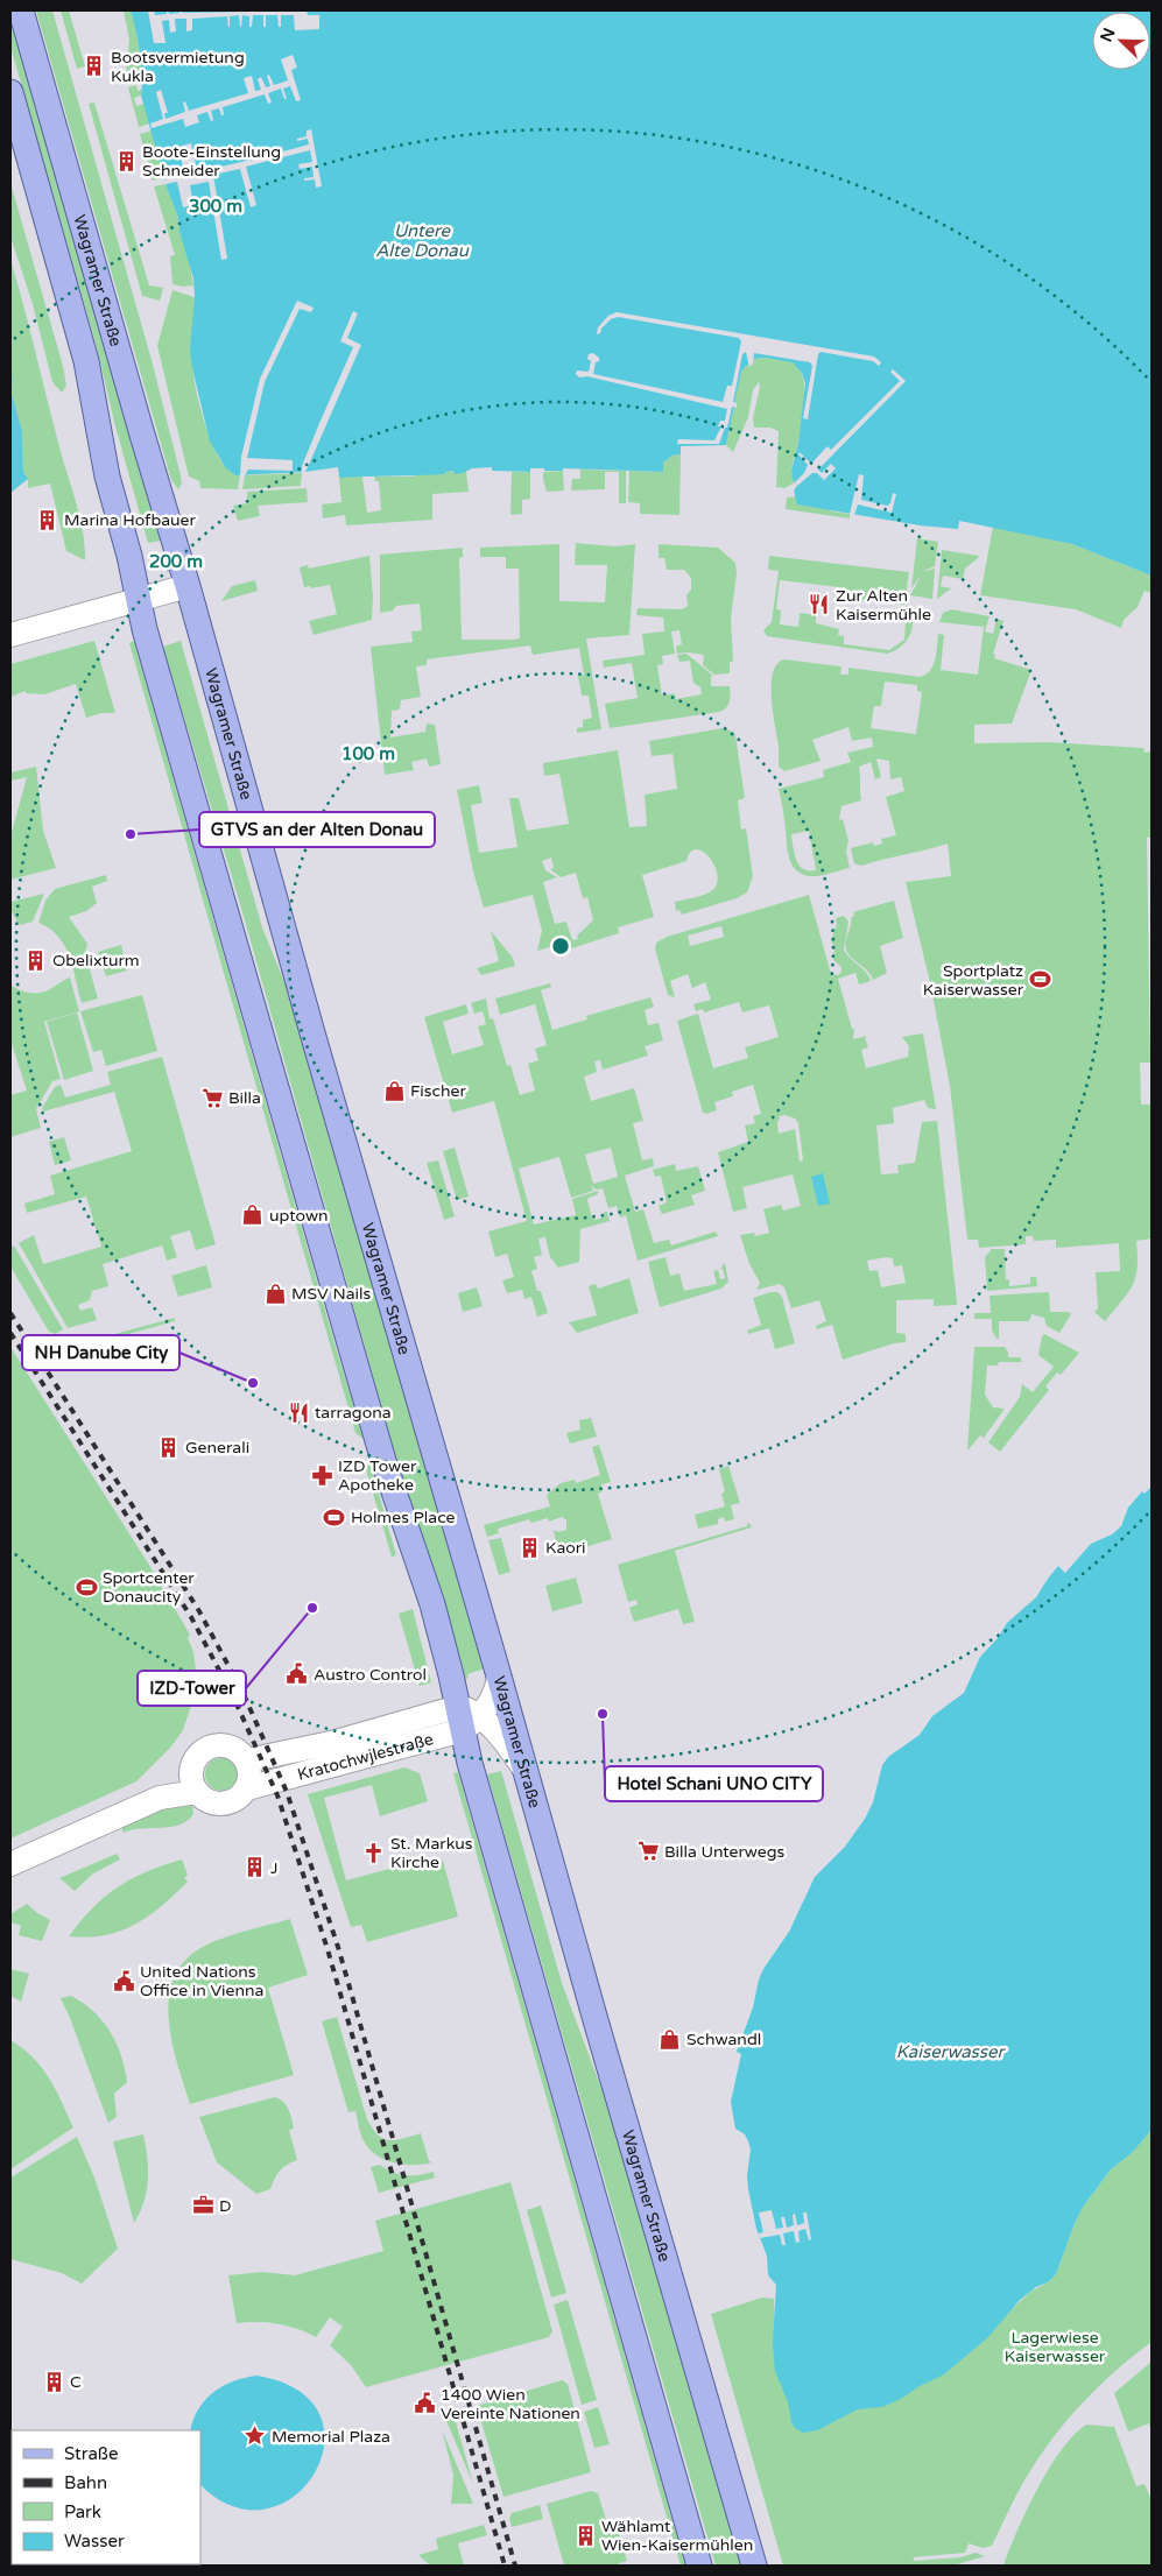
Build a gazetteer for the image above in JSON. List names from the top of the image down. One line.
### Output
{"streets":{"main road":["Wagramer Straße","Kratochwjlestraße"]},"crossings":[["Wagramer Straße","Kratochwjlestraße"]],"water":["Untere Alte Donau","Kaiserwasser"],"parks":["Lagerwiese Kaiserwasser"],"places":{"building":["Bootsvermietung Kukla","Boote-Einstellung Schneider","Marina Hofbauer","Obelixturm","Generali","Kaori","J","C","Wählamt Wien-Kaisermühlen"],"restaurant":["Zur Alten Kaisermühle","tarragona"],"other":["GTVS an der Alten Donau","NH Danube City","IZD-Tower","Hotel Schani UNO CITY"],"sports":["Sportplatz Kaiserwasser","Holmes Place","Sportcenter Donaucity"],"shop":["Fischer","uptown","MSV Nails","Schwandl"],"supermarket":["Billa","Billa Unterwegs"],"pharmacy":["IZD Tower Apotheke"],"public building":["Austro Control","United Nations Office in Vienna","1400 Wien Vereinte Nationen"],"church":["St. Markus Kirche"],"office":["D"],"place":["Memorial Plaza"]},"legend":["Straße","Bahn","Park","Wasser"],"north":"top left","rings":["300 m","200 m","100 m"]}
